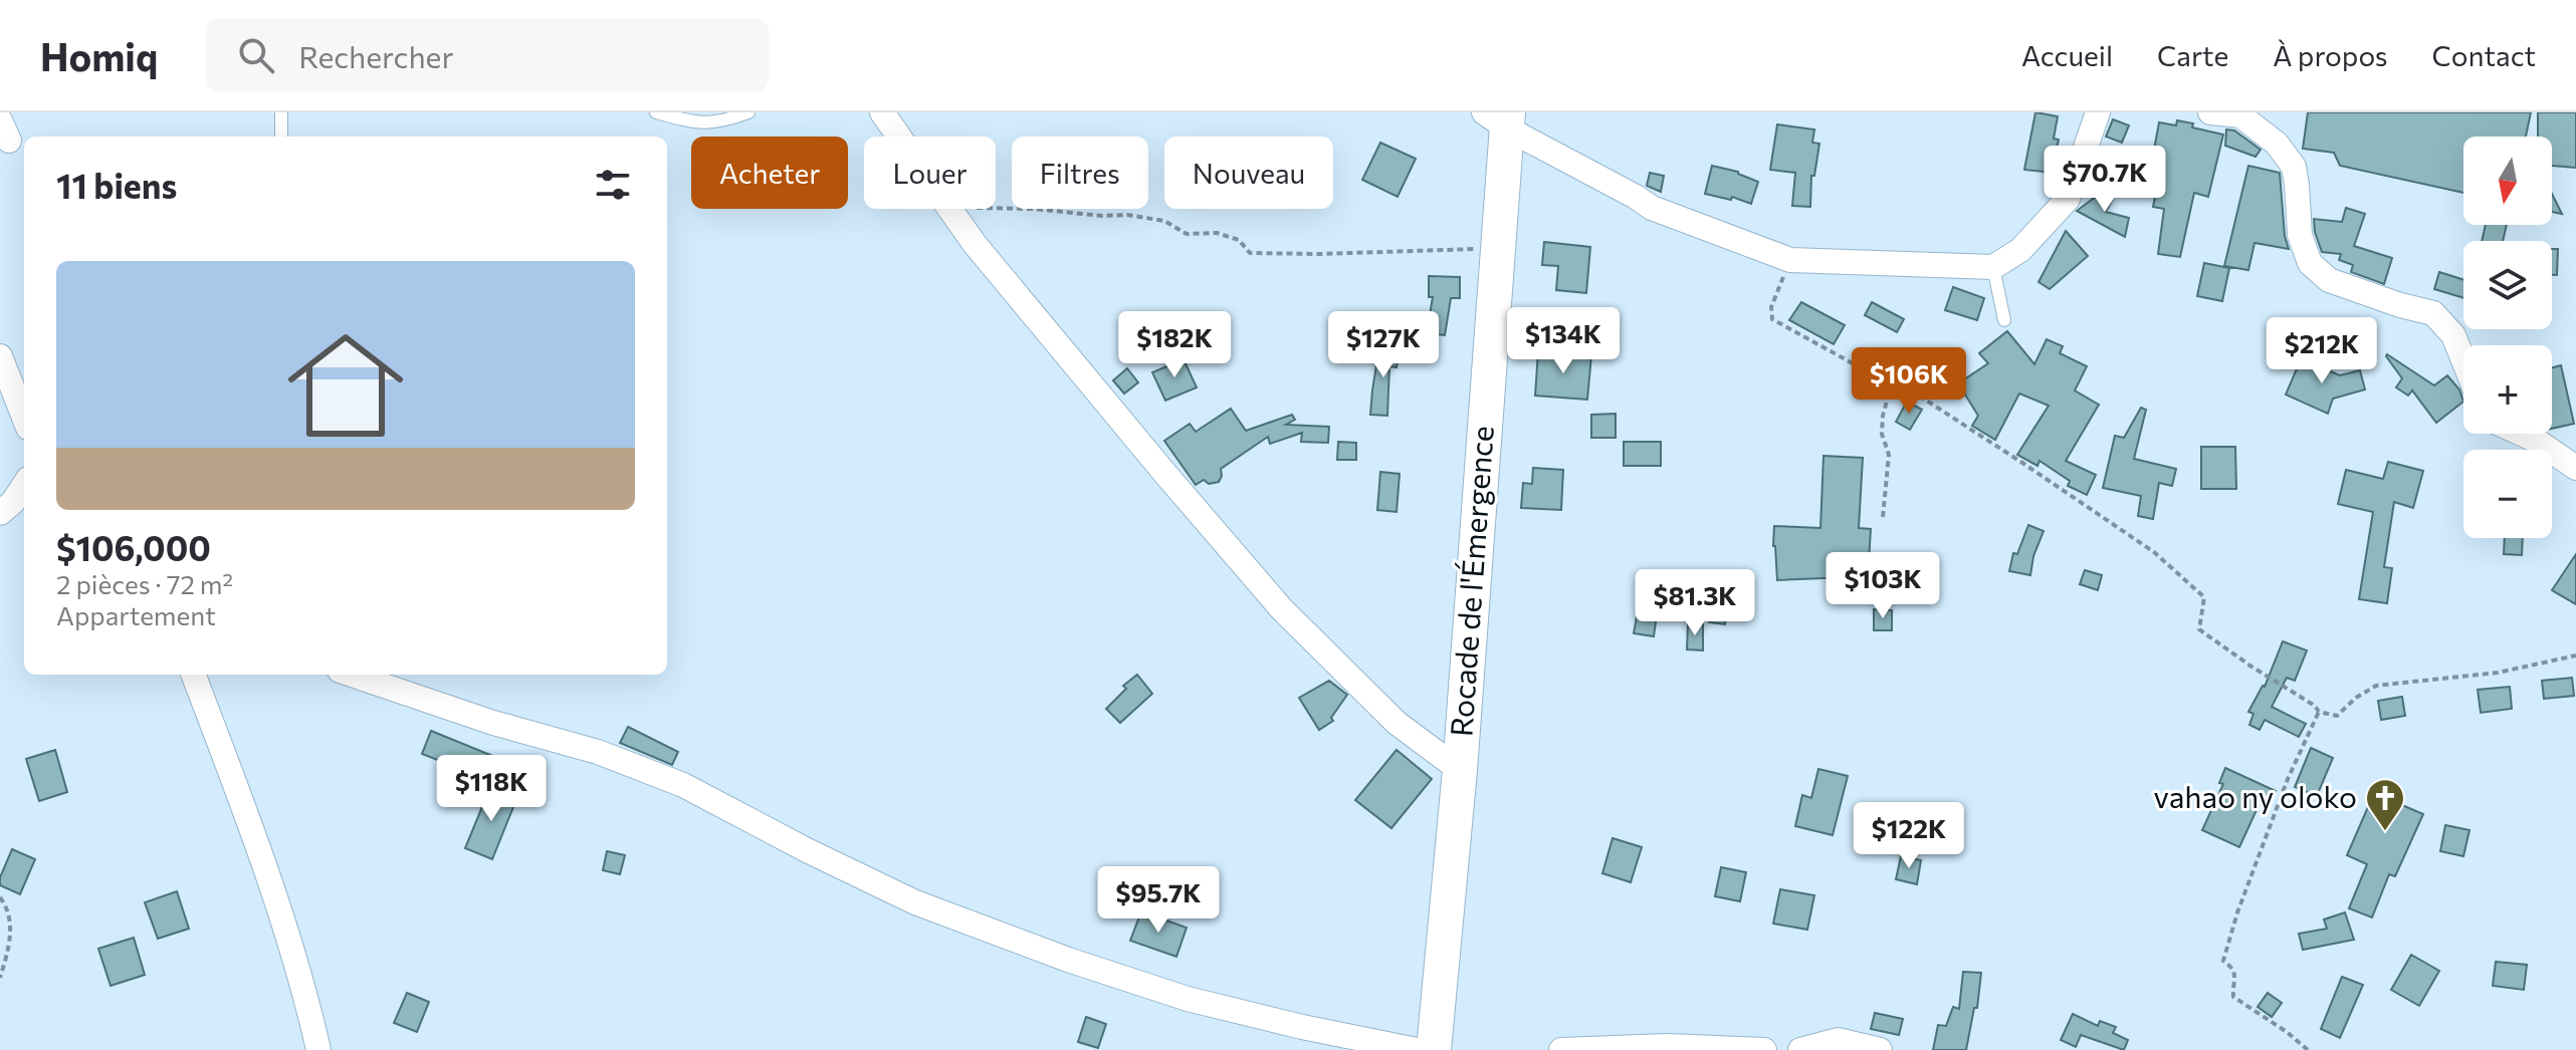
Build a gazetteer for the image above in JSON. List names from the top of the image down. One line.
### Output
{"streets":{"street":["Rocade de l'Émergence"]},"places":{"church":["vahao ny oloko"]},"north":"bottom","page":{"header":"Homiq","search":"Rechercher","nav":["Accueil","Carte","À propos","Contact"],"map_buttons":["+","−"],"chip":["Acheter","Louer","Filtres","Nouveau"],"heading":"11 biens","price":["$70.7K","$134K","$182K","$127K","$212K","$106K","$103K","$81.3K","$118K","$122K","$95.7K"],"list":[{"name":"$106,000","note":"2 pièces · 72 m² · Appartement"}]}}
